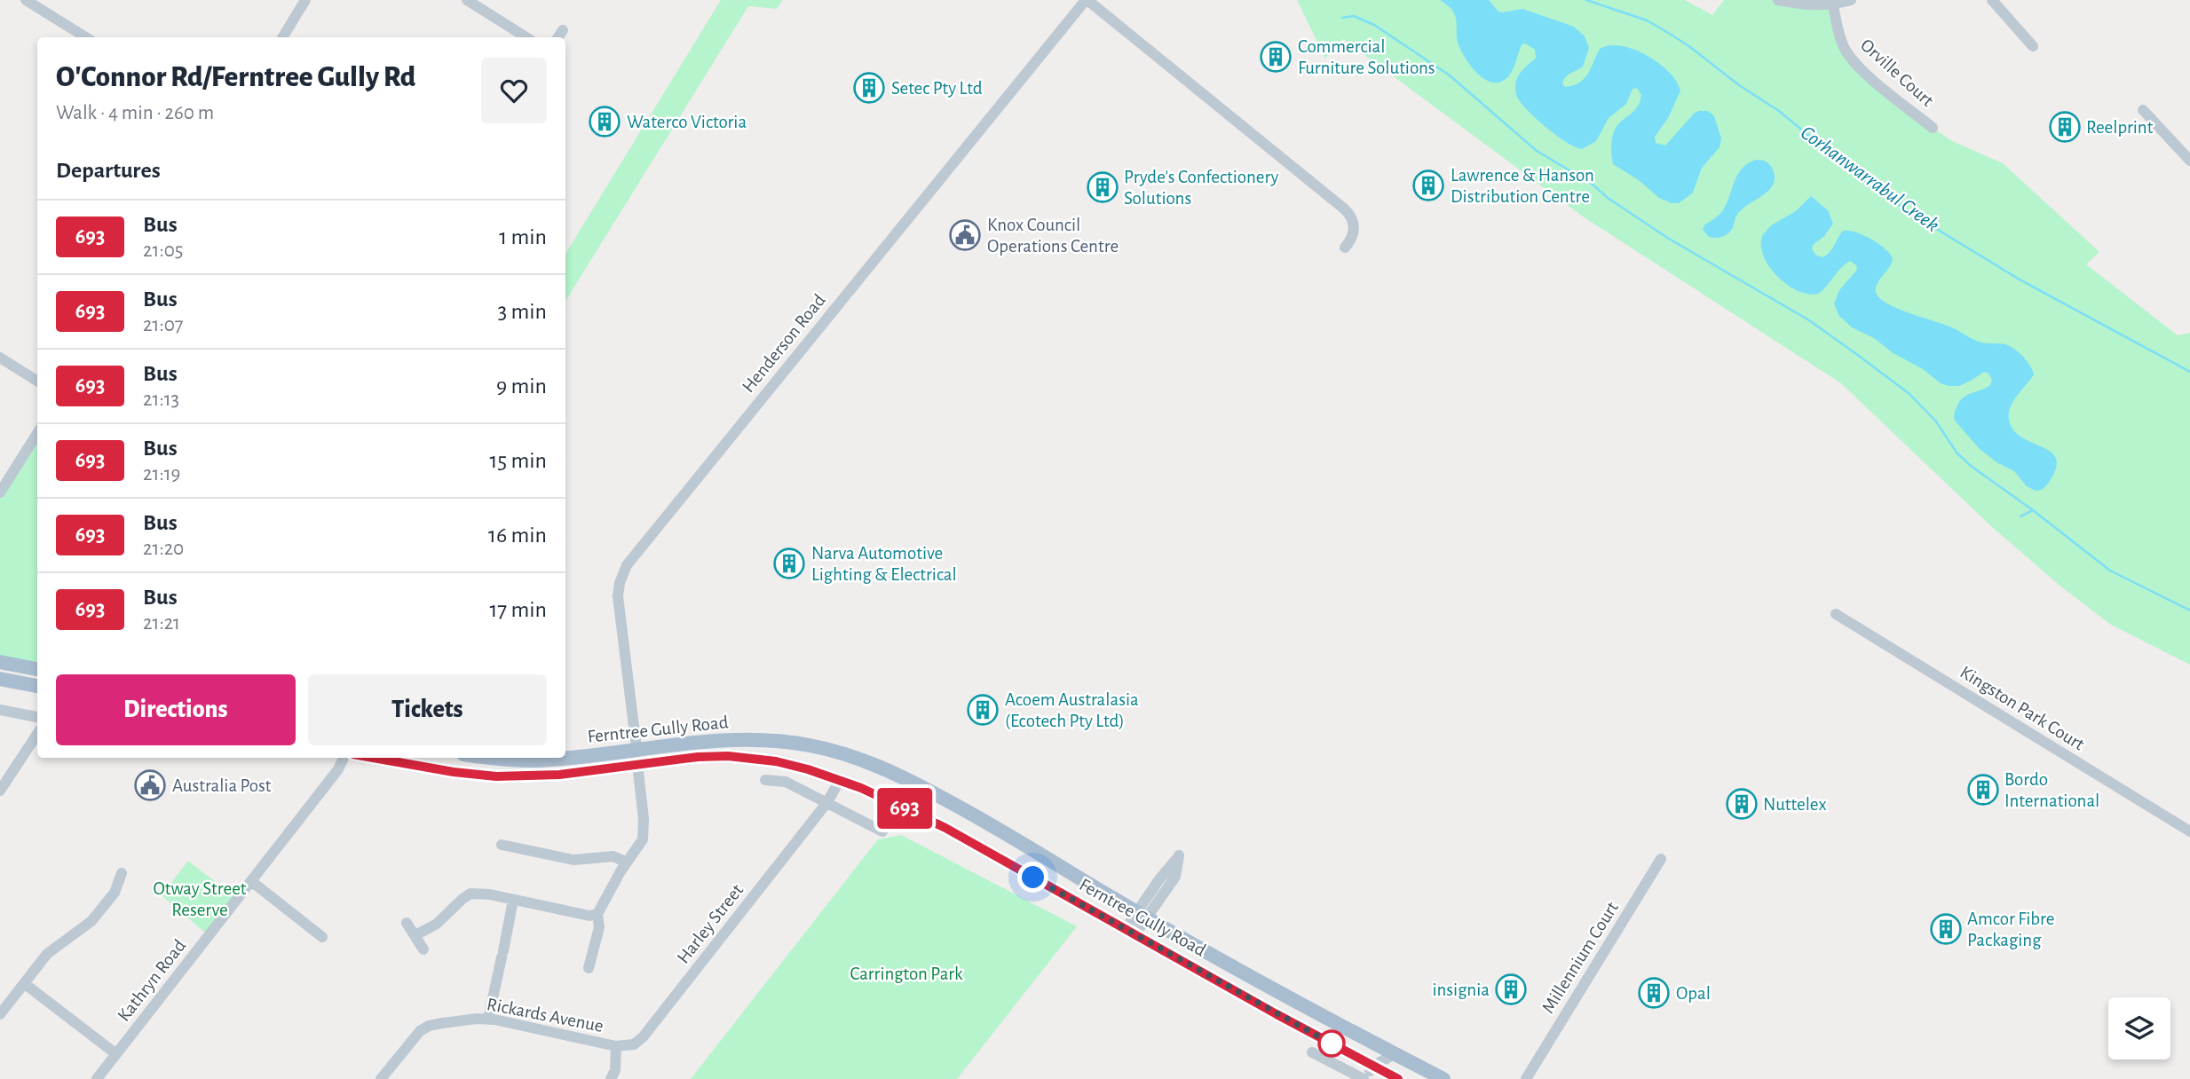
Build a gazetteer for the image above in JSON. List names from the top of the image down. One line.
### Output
{"streets":{"main road":["Ferntree Gully Road"],"street":["Orville Court","Henderson Road","Kingston Park Court","Harley Street","Millennium Court","Kathryn Road","Rickards Avenue"]},"crossings":[["Henderson Road","Ferntree Gully Road"],["Ferntree Gully Road","Harley Street"],["Harley Street","Rickards Avenue"]],"water":["Corhanwarrabul Creek"],"parks":["Otway Street Reserve","Carrington Park"],"places":{"building":["Commercial Furniture Solutions","Setec Pty Ltd","Waterco Victoria","Reelprint","Lawrence & Hanson Distribution Centre","Pryde's Confectionery Solutions","Narva Automotive Lighting & Electrical","Acoem Australasia (Ecotech Pty Ltd)","Bordo International","Nuttelex","Amcor Fibre Packaging","insignia","Opal"],"public building":["Knox Council Operations Centre","Australia Post"]},"lines":["bus line 693"],"page":{"on_map":"693","heading":[["O'Connor Rd/Ferntree Gully Rd","Walk · 4 min · 260 m"],"Departures"],"list":[{"mark":"693","name":"Bus","note":"21:05","value":"1 min"},{"mark":"693","name":"Bus","note":"21:07","value":"3 min"},{"mark":"693","name":"Bus","note":"21:13","value":"9 min"},{"mark":"693","name":"Bus","note":"21:19","value":"15 min"},{"mark":"693","name":"Bus","note":"21:20","value":"16 min"},{"mark":"693","name":"Bus","note":"21:21","value":"17 min"}],"buttons":["Directions","Tickets"]}}
